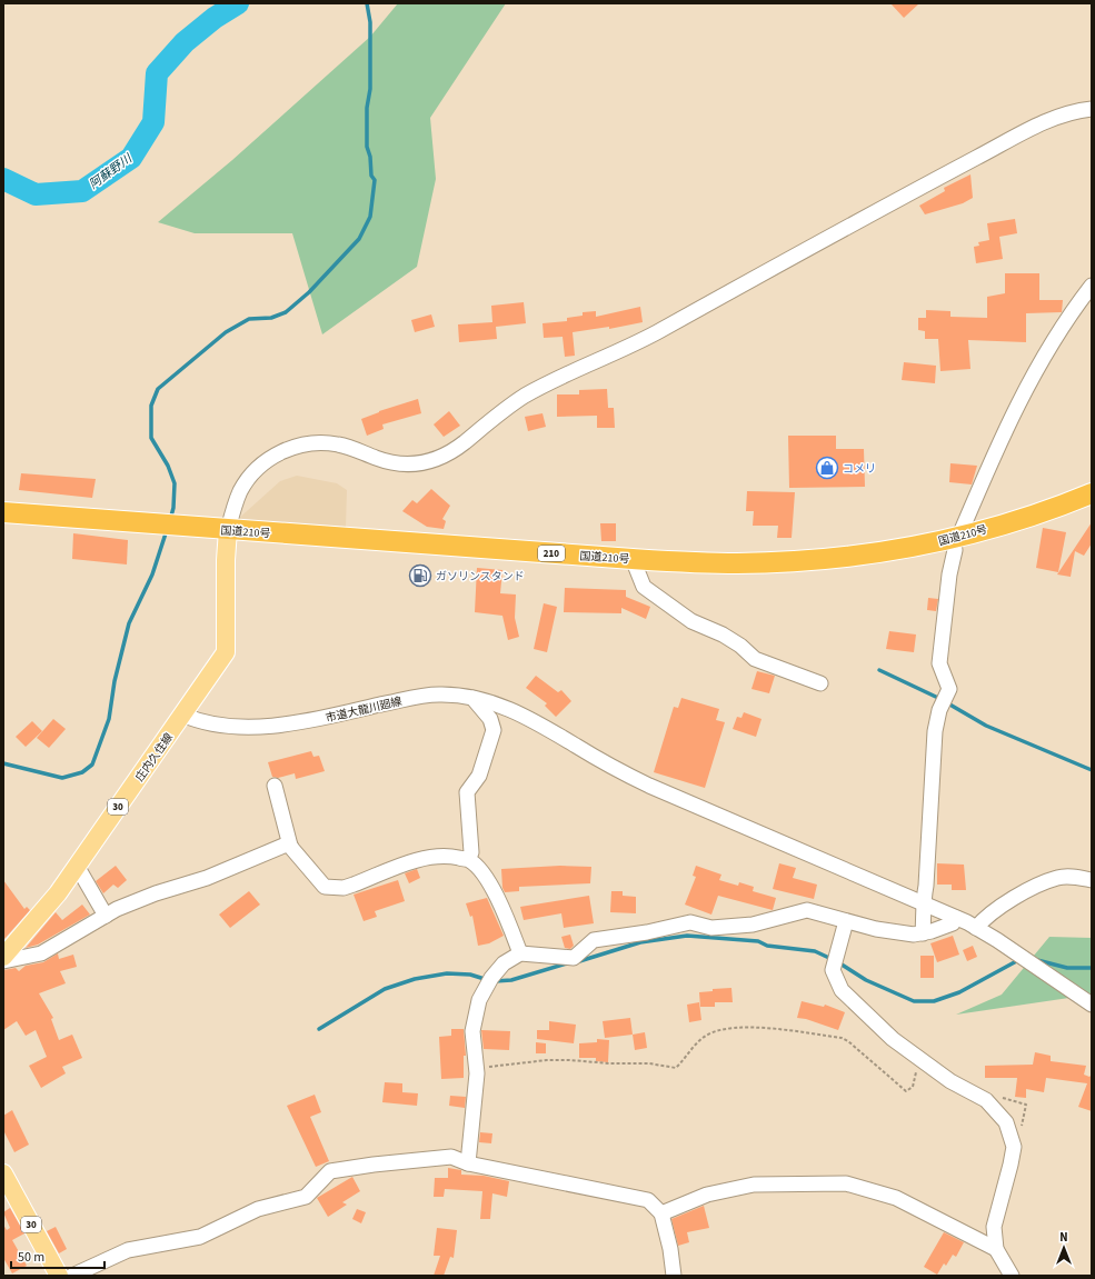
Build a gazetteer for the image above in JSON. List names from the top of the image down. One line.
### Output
{"streets":{"highway":["国道210号","210"],"main road":["庄内久住線","30"],"street":["市道大龍川廻線"]},"crossings":[["国道210号","庄内久住線"],["市道大龍川廻線","庄内久住線"]],"water":["阿蘇野川"],"places":{"shop":["コメリ"],"fuel station":["ガソリンスタンド"]},"scale_bar":"50 m","north":"top"}
